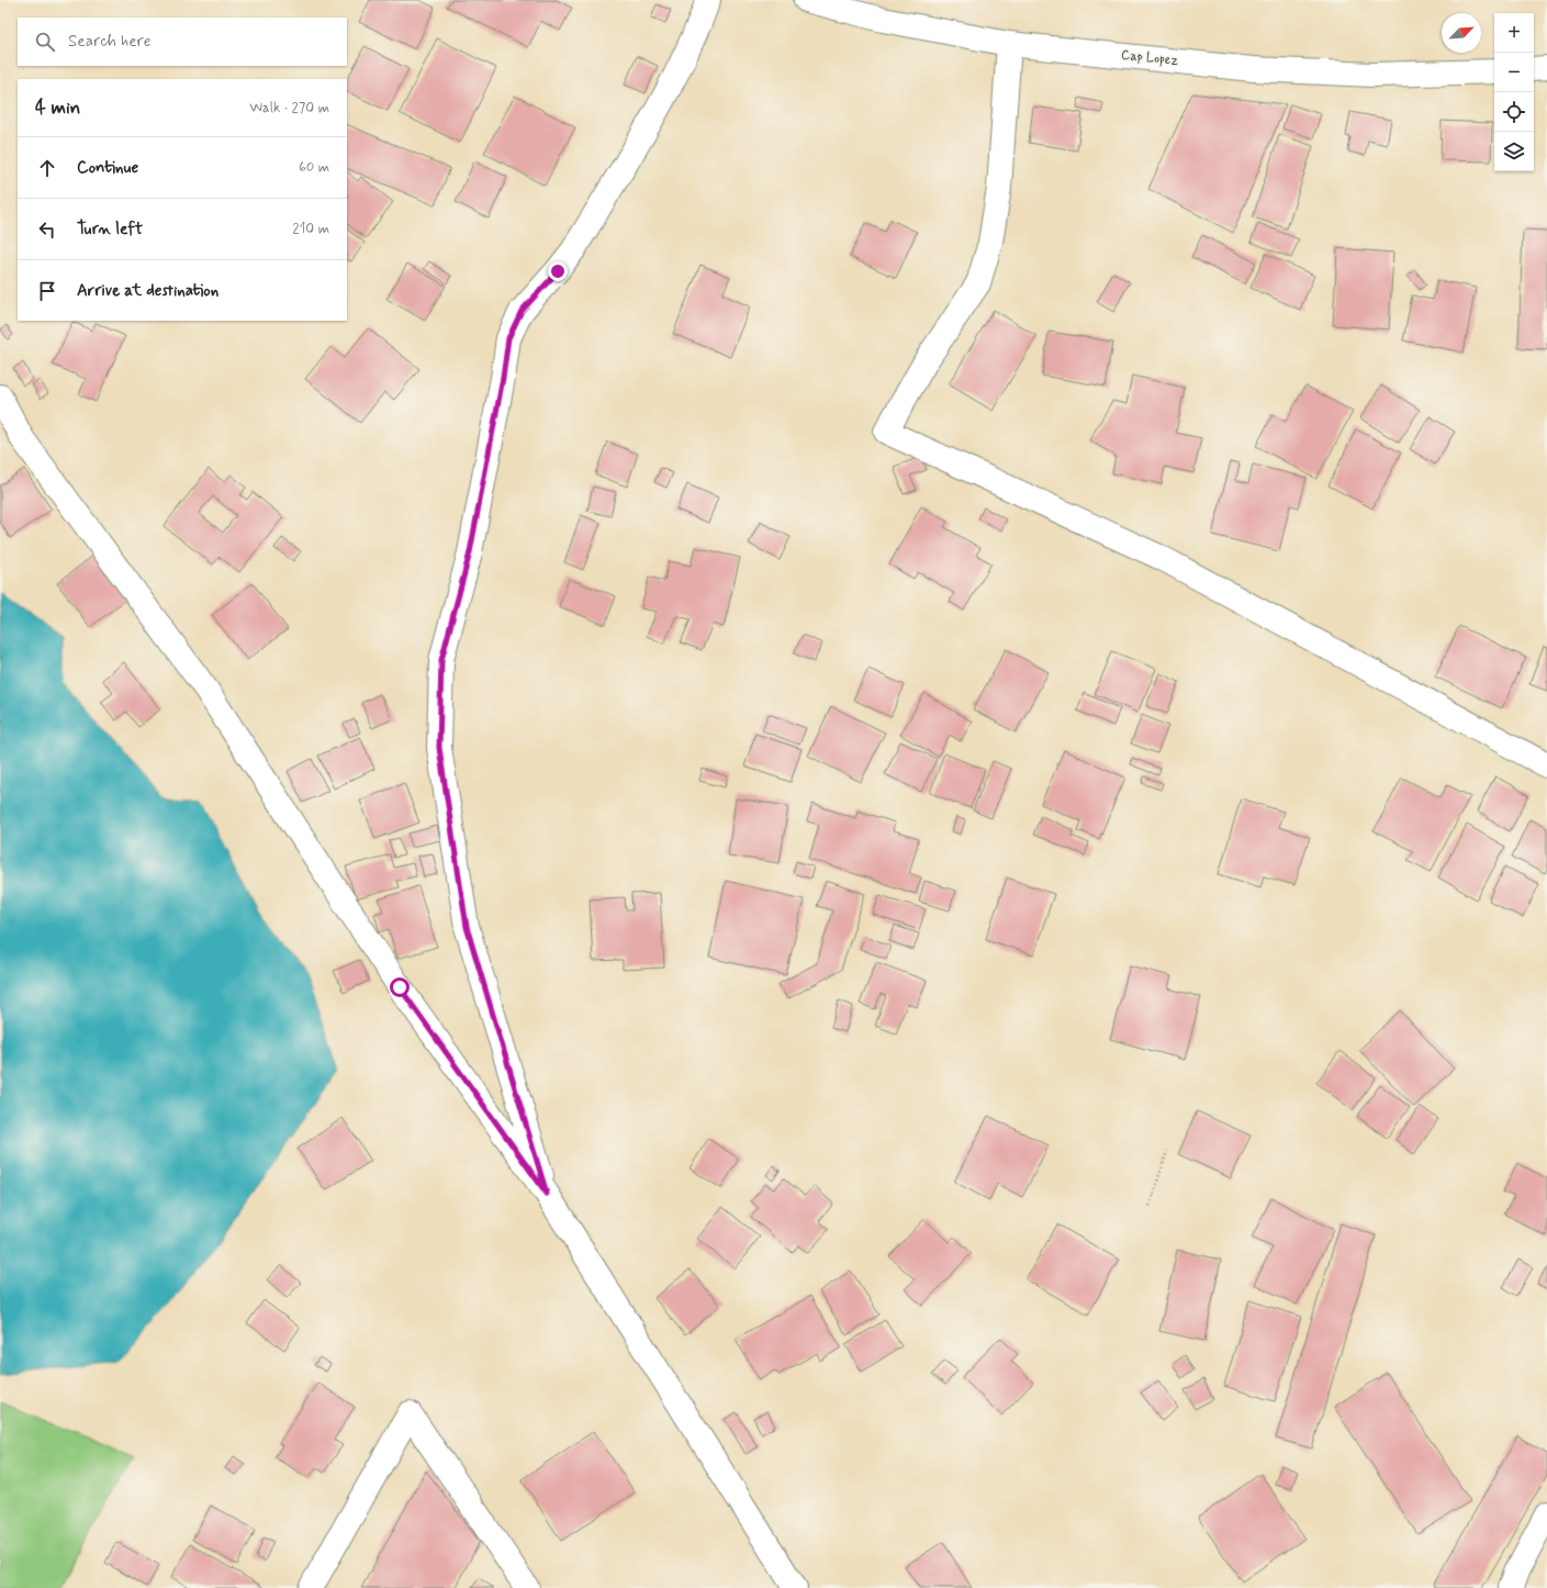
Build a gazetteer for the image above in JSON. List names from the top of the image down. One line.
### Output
{"streets":{"street":["Cap Lopez"]},"north":"top right","page":{"map_buttons":["+","−"],"search":"Search here","heading":["4 min","Walk · 270 m"],"list":[["Continue","60 m"],["Turn left","210 m"],"Arrive at destination"]}}
